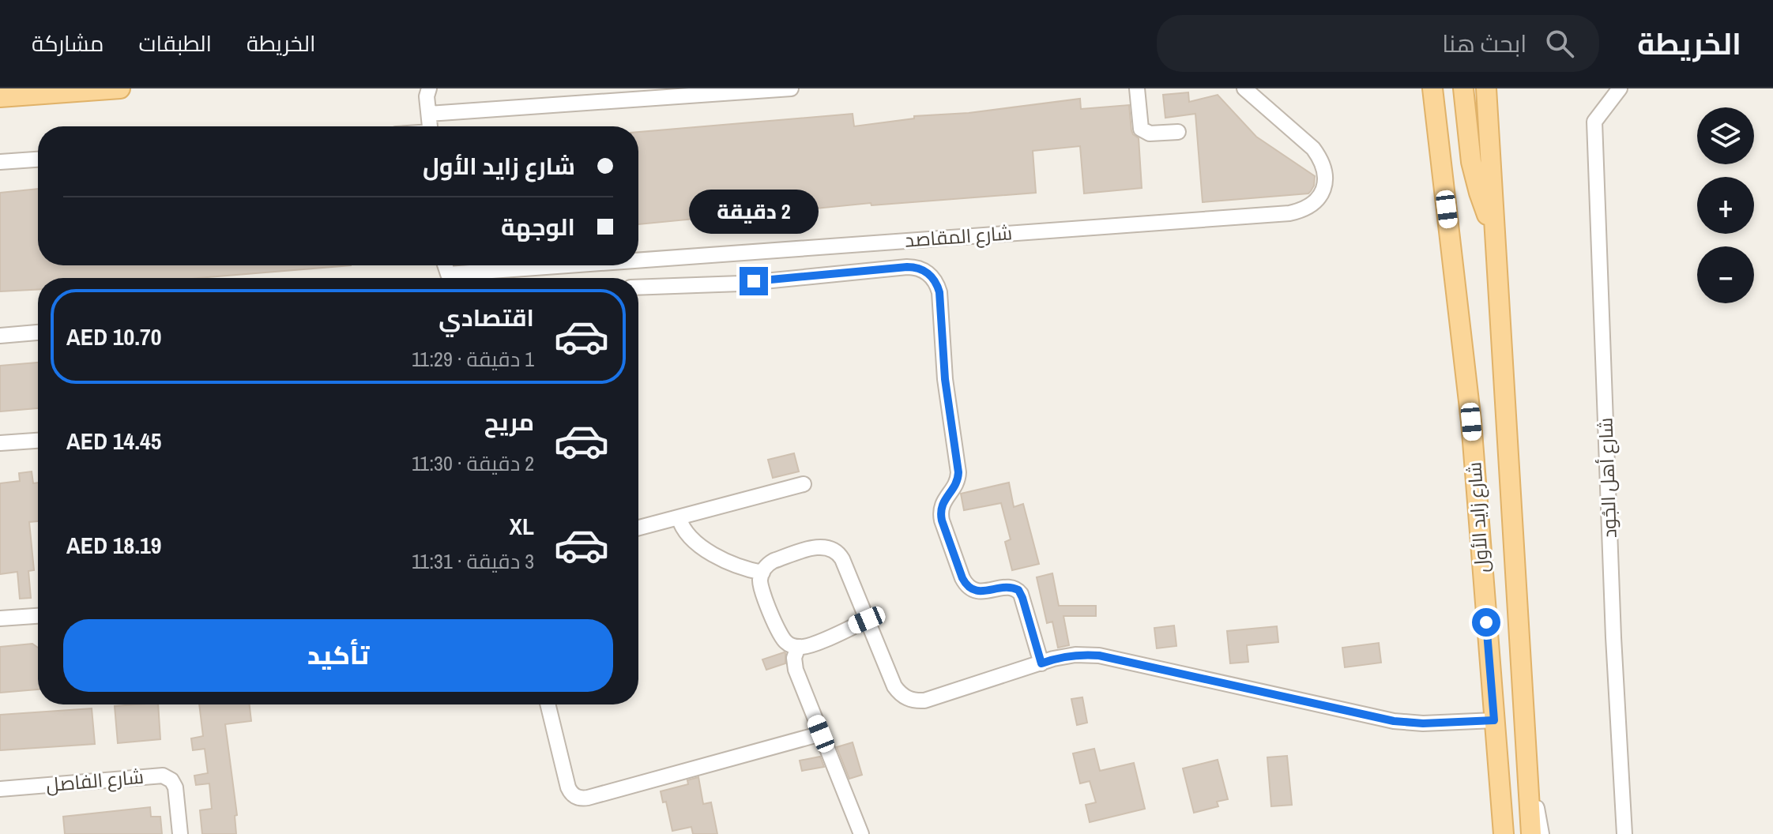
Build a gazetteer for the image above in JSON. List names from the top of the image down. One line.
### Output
{"streets":{"main road":["شارع زايد الأول"],"street":["شارع المقاصد","شارع أهل الجُود","شارع الفاصل"]},"page":{"header":"الخريطة","search":"ابحث هنا","nav":["الخريطة","الطبقات","مشاركة"],"map_buttons":["+","−"],"banner":["شارع زايد الأول","الوجهة"],"bubble":"2 دقيقة","list":[{"name":"اقتصادي","note":"1 دقيقة · 11:29","value":"AED 10.70"},{"name":"مريح","note":"2 دقيقة · 11:30","value":"AED 14.45"},{"name":"XL","note":"3 دقيقة · 11:31","value":"AED 18.19"}],"buttons":"تأكيد"}}
